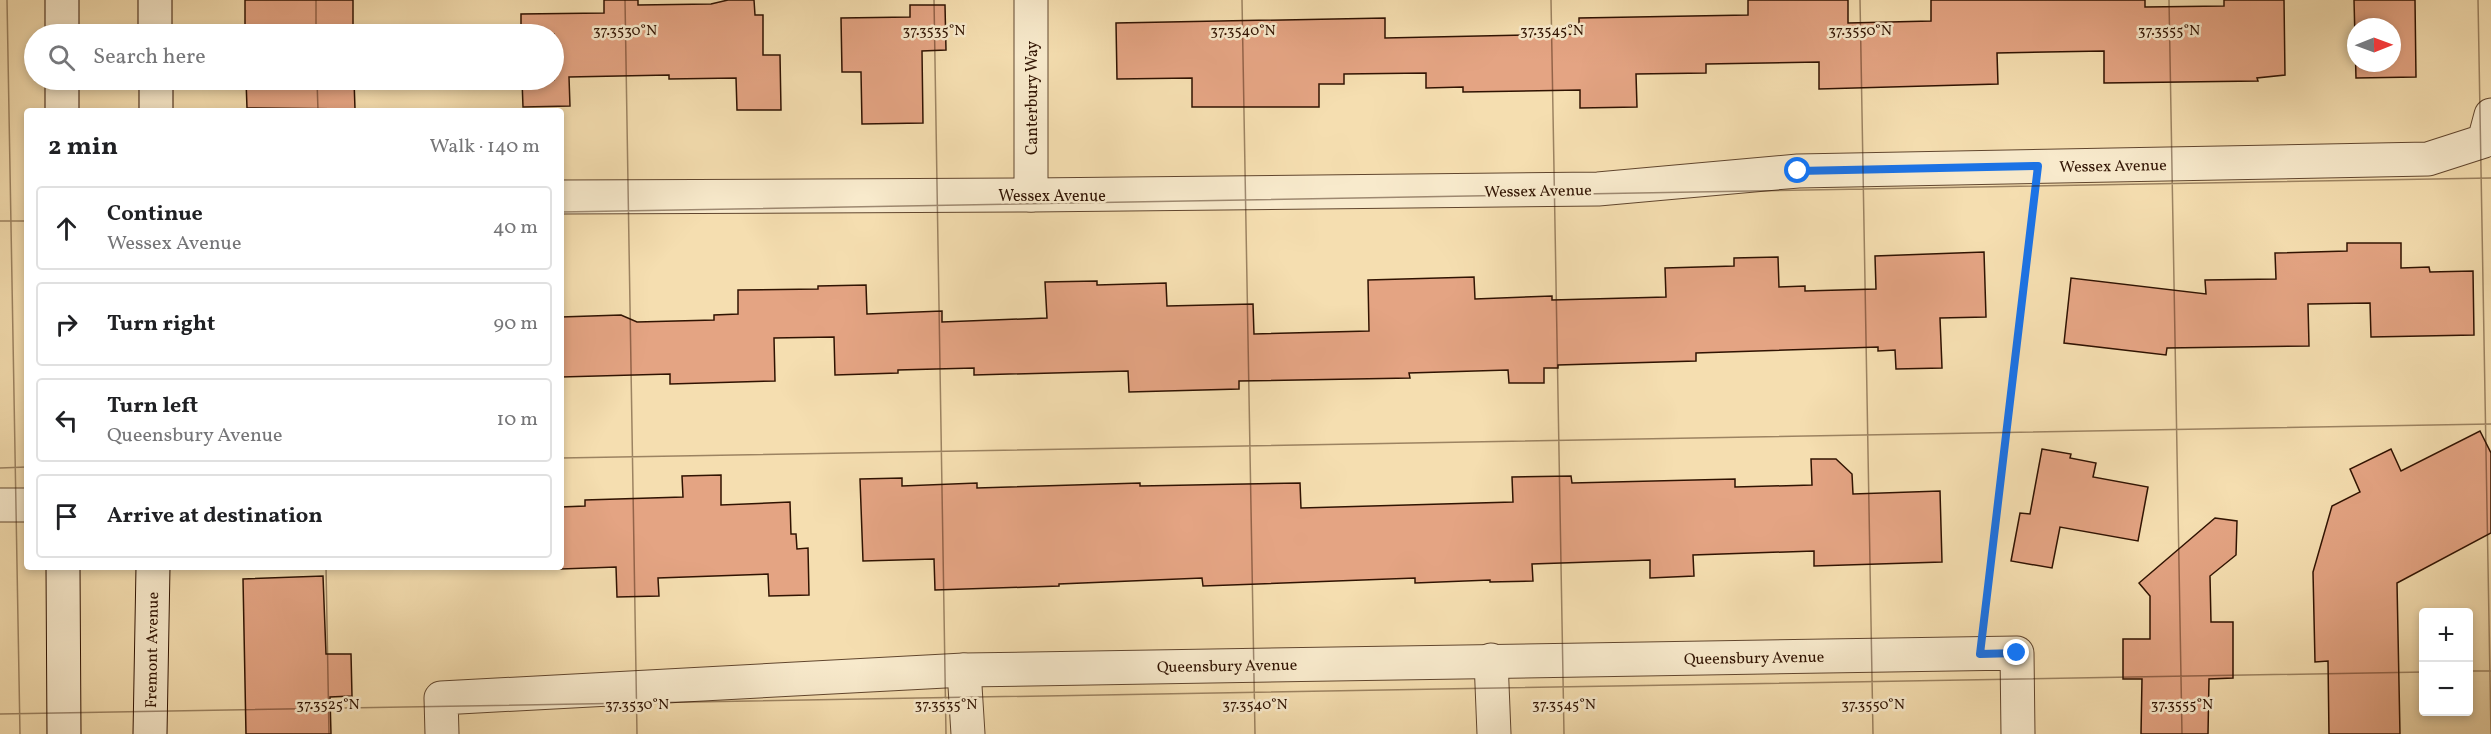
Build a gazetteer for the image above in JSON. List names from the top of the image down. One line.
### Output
{"streets":{"street":["Canterbury Way","Wessex Avenue","Fremont Avenue","Queensbury Avenue"]},"crossings":[["Canterbury Way","Wessex Avenue"]],"north":"right","page":{"search":"Search here","heading":["2 min","Walk · 140 m"],"list":[["Continue","Wessex Avenue","40 m"],["Turn right","90 m"],["Turn left","Queensbury Avenue","10 m"],"Arrive at destination"],"map_buttons":["+","−"]},"coordinates":["37.3530°N","37.3535°N","37.3540°N","37.3545°N","37.3550°N","37.3555°N","37.3525°N"]}
